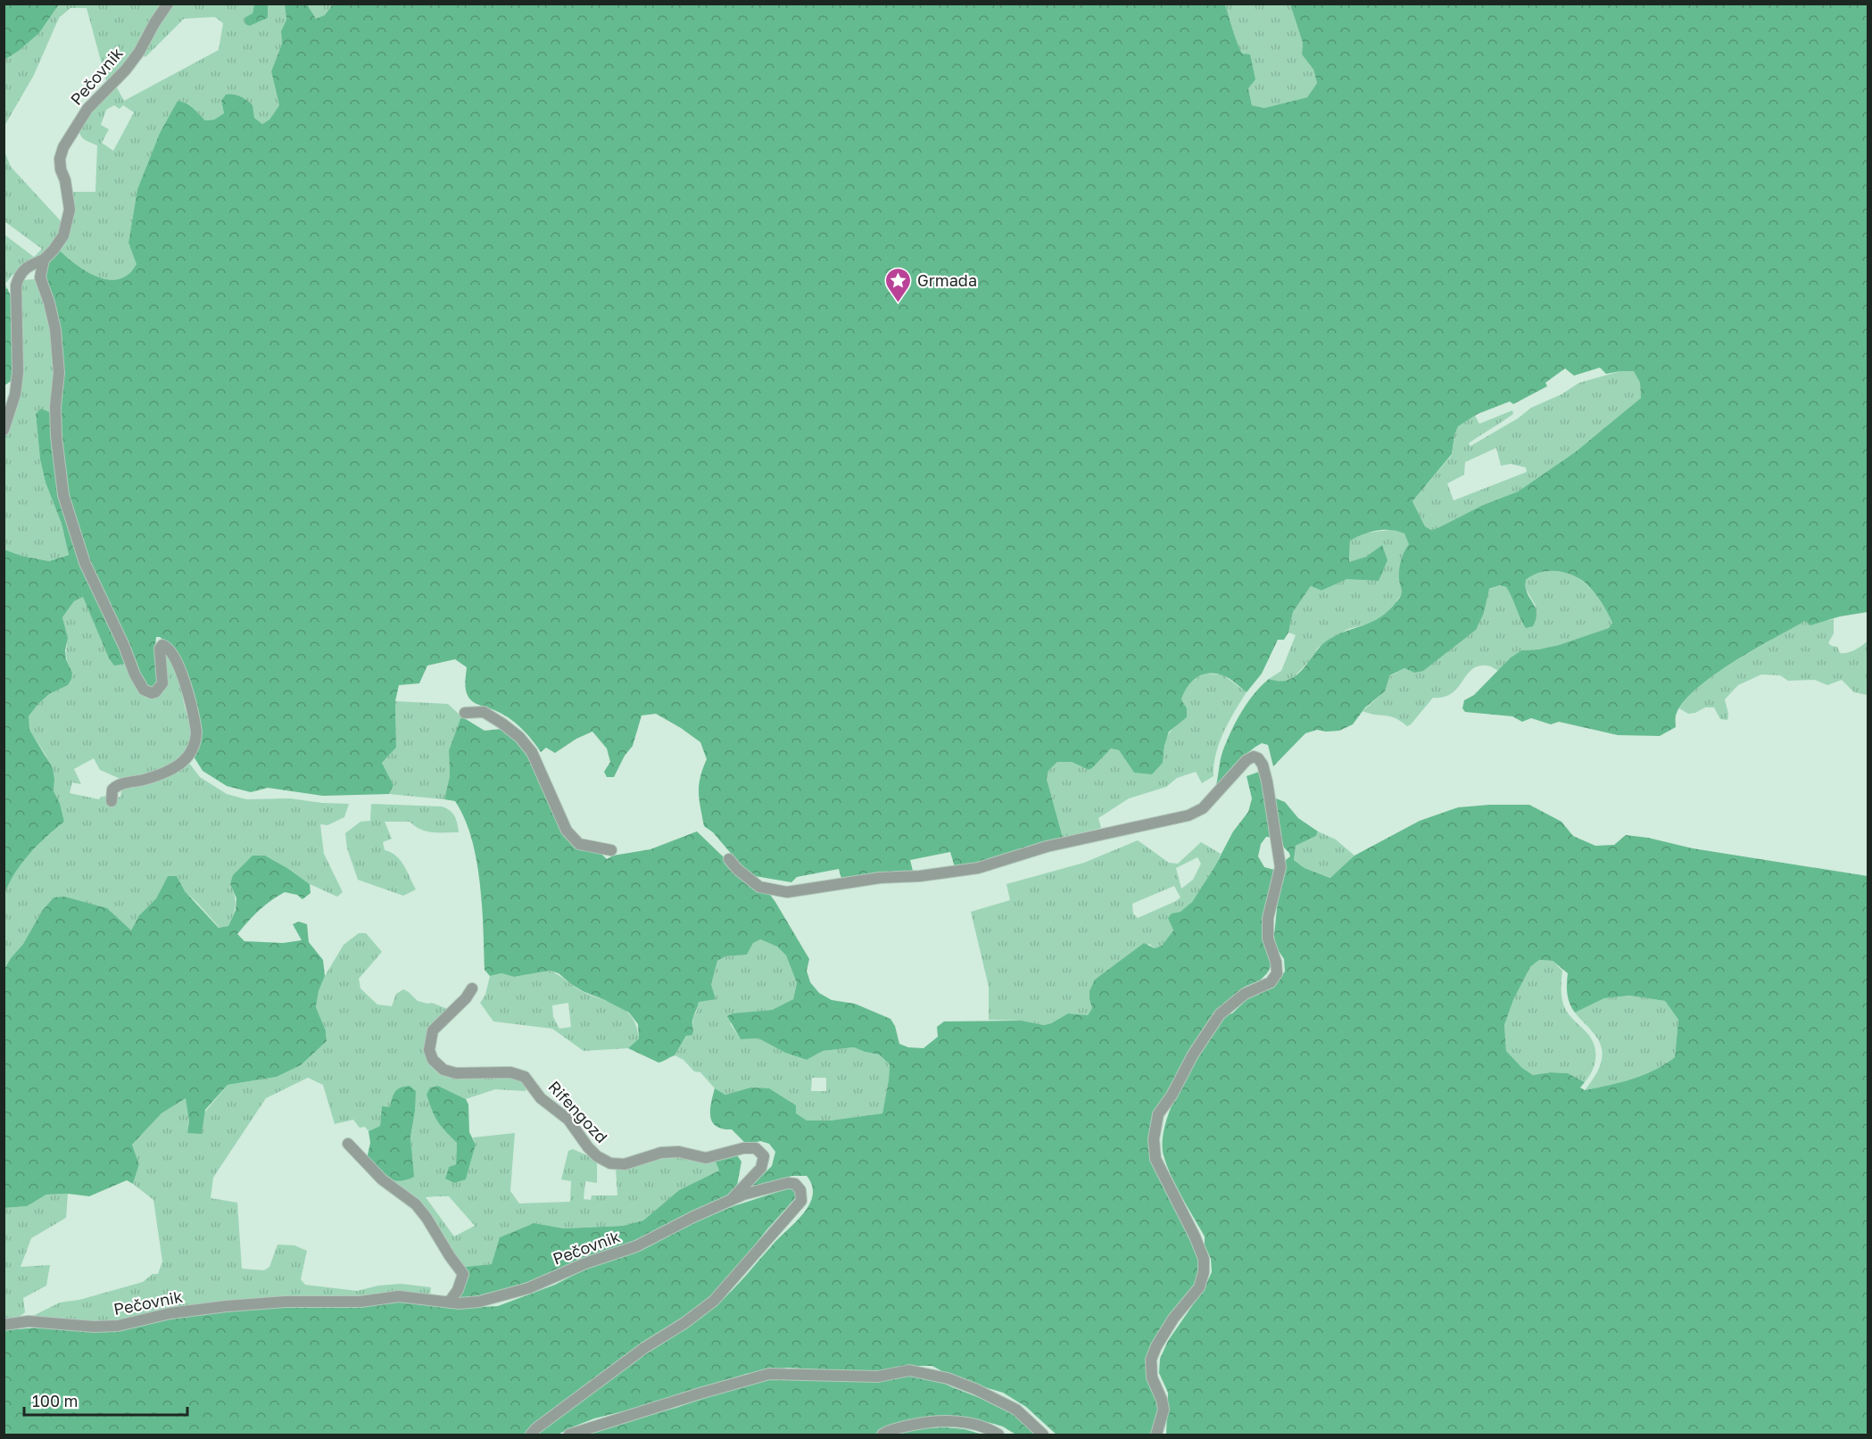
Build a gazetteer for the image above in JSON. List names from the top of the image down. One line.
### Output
{"streets":{"street":["Pečovnik","Rifengozd"]},"crossings":[["Pečovnik","Rifengozd"]],"places":{"place":["Grmada"]},"scale_bar":"100 m"}
